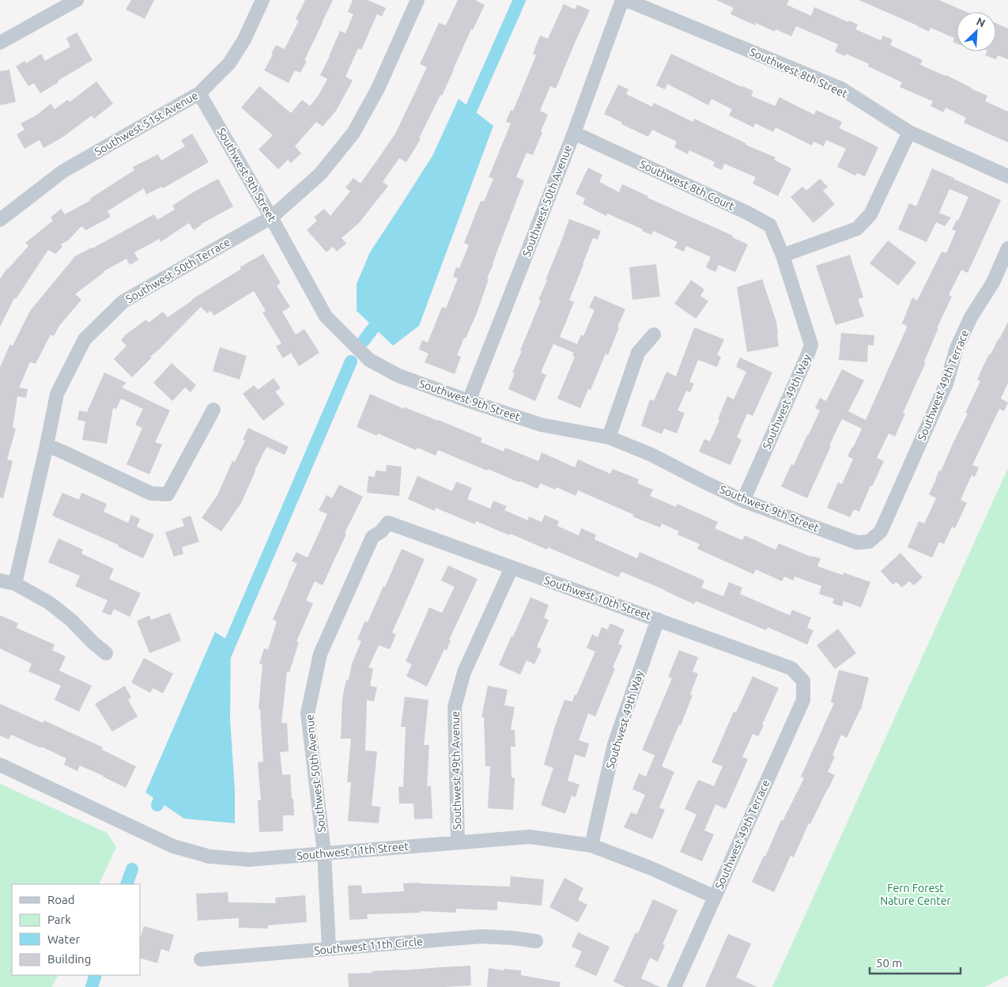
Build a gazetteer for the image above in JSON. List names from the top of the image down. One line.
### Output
{"streets":{"street":["Southwest 8th Street","Southwest 51st Avenue","Southwest 9th Street","Southwest 8th Court","Southwest 50th Avenue","Southwest 50th Terrace","Southwest 49th Terrace","Southwest 49th Way","Southwest 10th Street","Southwest 49th Avenue","Southwest 11th Street","Southwest 11th Circle"]},"crossings":[["Southwest 51st Avenue","Southwest 9th Street"],["Southwest 9th Street","Southwest 50th Avenue"],["Southwest 9th Street","Southwest 50th Terrace"],["Southwest 9th Street","Southwest 49th Terrace"],["Southwest 9th Street","Southwest 49th Way"],["Southwest 8th Court","Southwest 50th Avenue"],["Southwest 8th Court","Southwest 49th Way"],["Southwest 50th Avenue","Southwest 10th Street"],["Southwest 50th Avenue","Southwest 11th Street"],["Southwest 50th Avenue","Southwest 11th Circle"],["Southwest 49th Terrace","Southwest 10th Street"],["Southwest 49th Terrace","Southwest 11th Street"],["Southwest 49th Way","Southwest 10th Street"],["Southwest 49th Way","Southwest 11th Street"],["Southwest 10th Street","Southwest 49th Avenue"],["Southwest 49th Avenue","Southwest 11th Street"]],"parks":["Fern Forest Nature Center"],"legend":["Road","Park","Water","Building"],"scale_bar":"50 m","north":"top right"}
